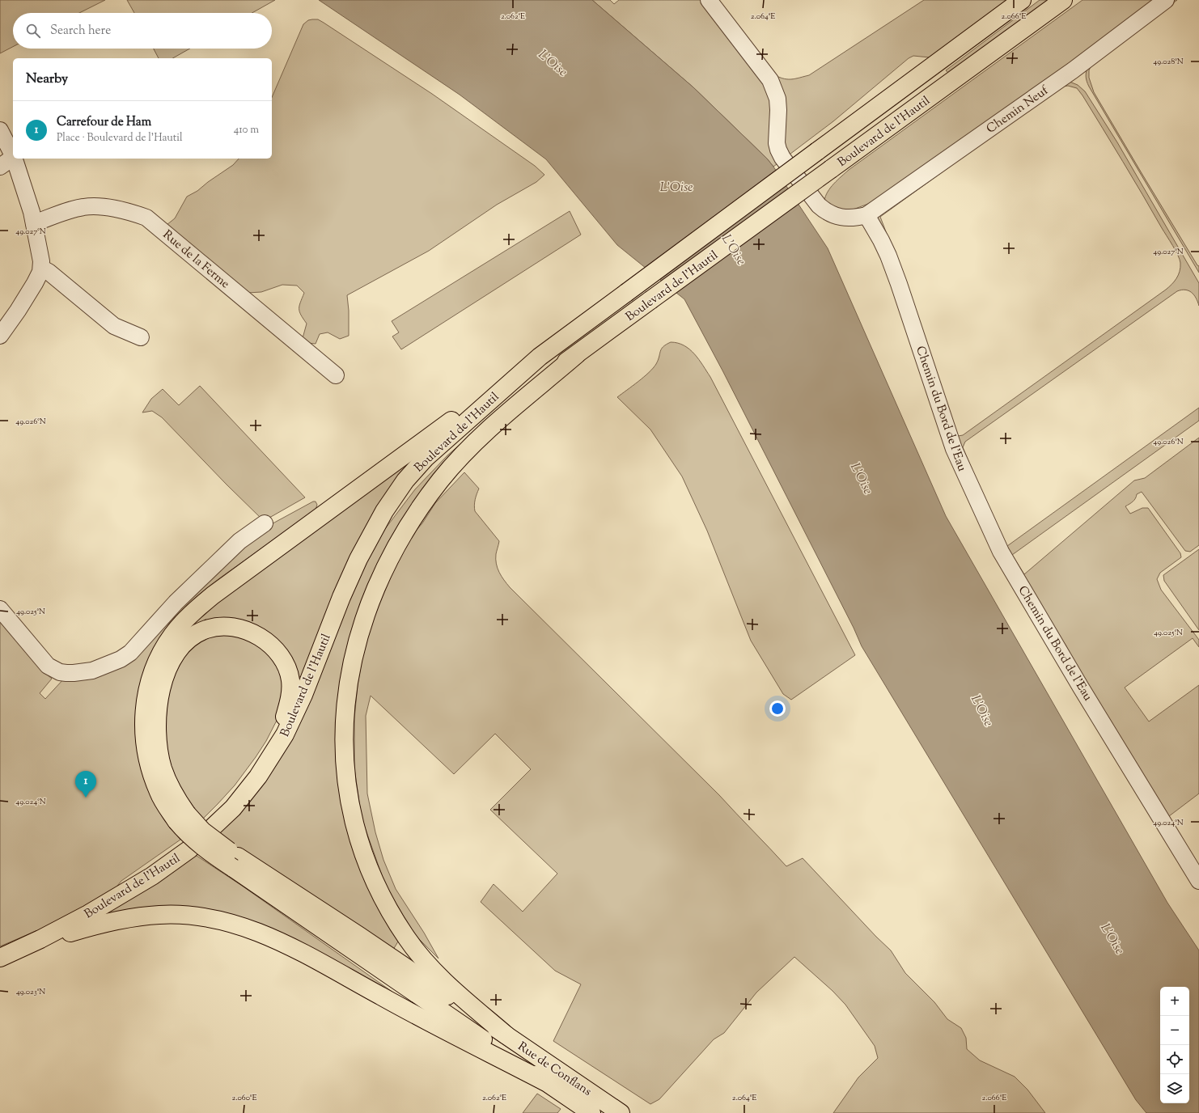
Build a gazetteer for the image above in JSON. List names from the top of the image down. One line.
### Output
{"streets":{"main road":["Boulevard de l'Hautil","Rue de Conflans"],"street":["Chemin Neuf","Rue de la Ferme","Chemin du Bord de l'Eau"]},"crossings":[["Chemin Neuf","Chemin du Bord de l'Eau"]],"water":["L'Oise","L’Oise"],"page":{"search":"Search here","heading":"Nearby","list":[{"mark":"1","name":"Carrefour de Ham","note":"Place · Boulevard de l'Hautil","value":"410 m"}],"pins":"1","map_buttons":["+","−"]},"coordinates":["2.062°E","2.064°E","2.066°E","49.028°N","49.027°N","49.026°N","49.025°N","49.024°N","49.023°N","2.060°E"]}
